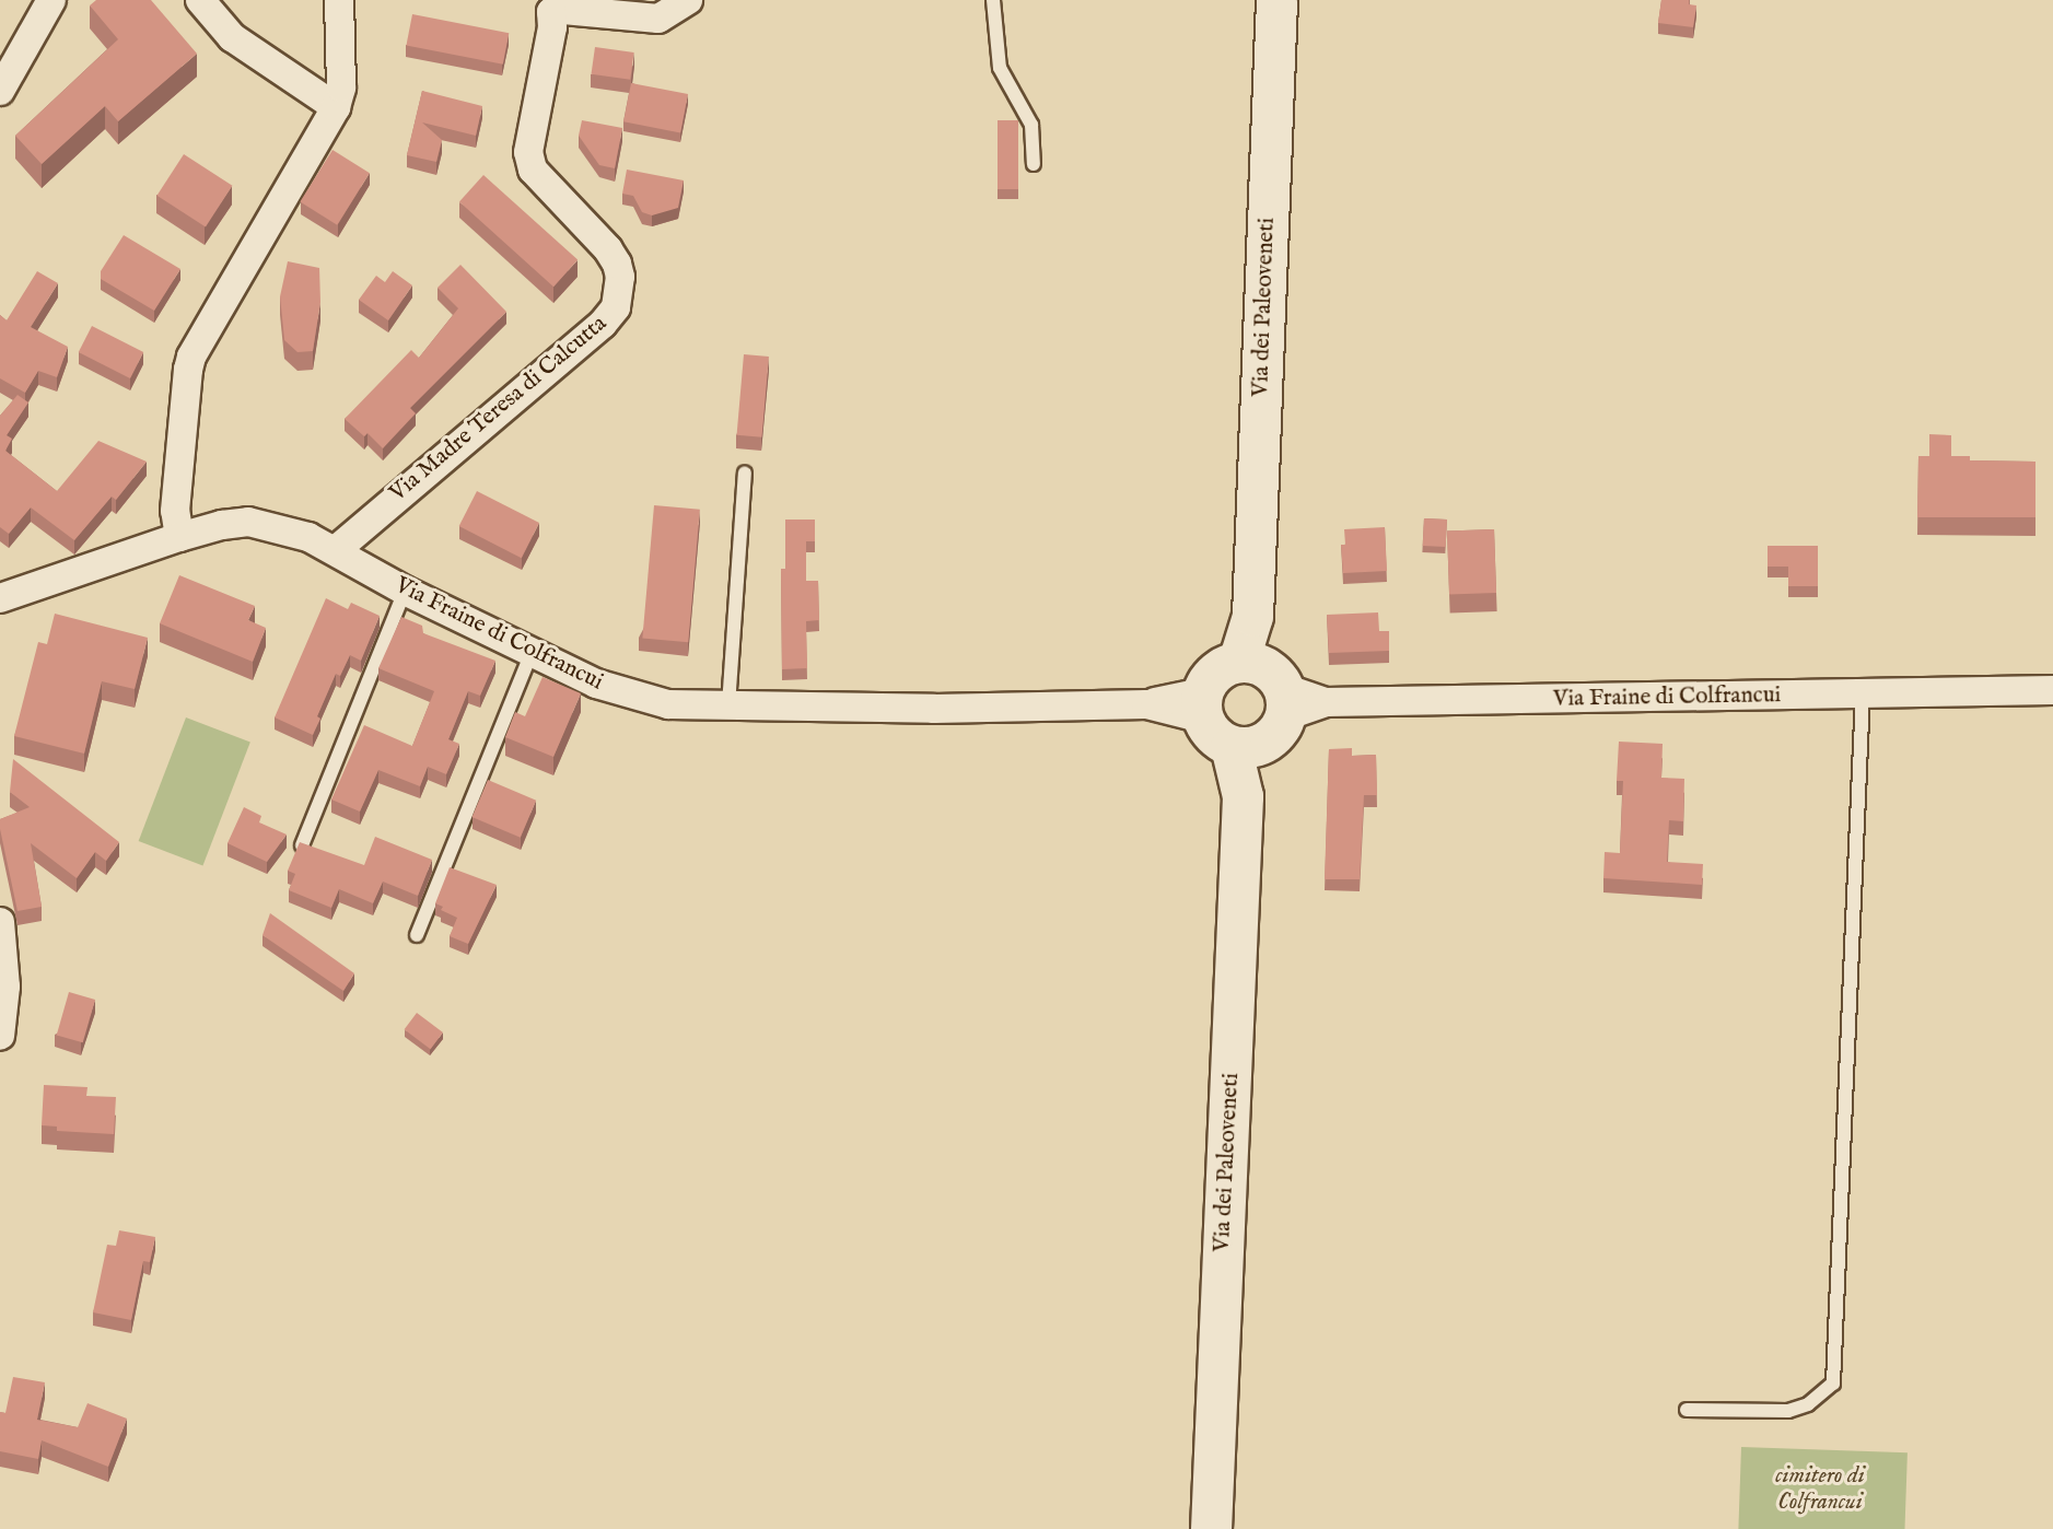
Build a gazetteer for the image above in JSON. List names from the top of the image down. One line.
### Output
{"streets":{"main road":["Via dei Paleoveneti"],"street":["Via Madre Teresa di Calcutta","Via Fraine di Colfrancui"]},"crossings":[["Via dei Paleoveneti","Via Fraine di Colfrancui"],["Via Madre Teresa di Calcutta","Via Fraine di Colfrancui"]],"parks":["cimitero di Colfrancui"]}
